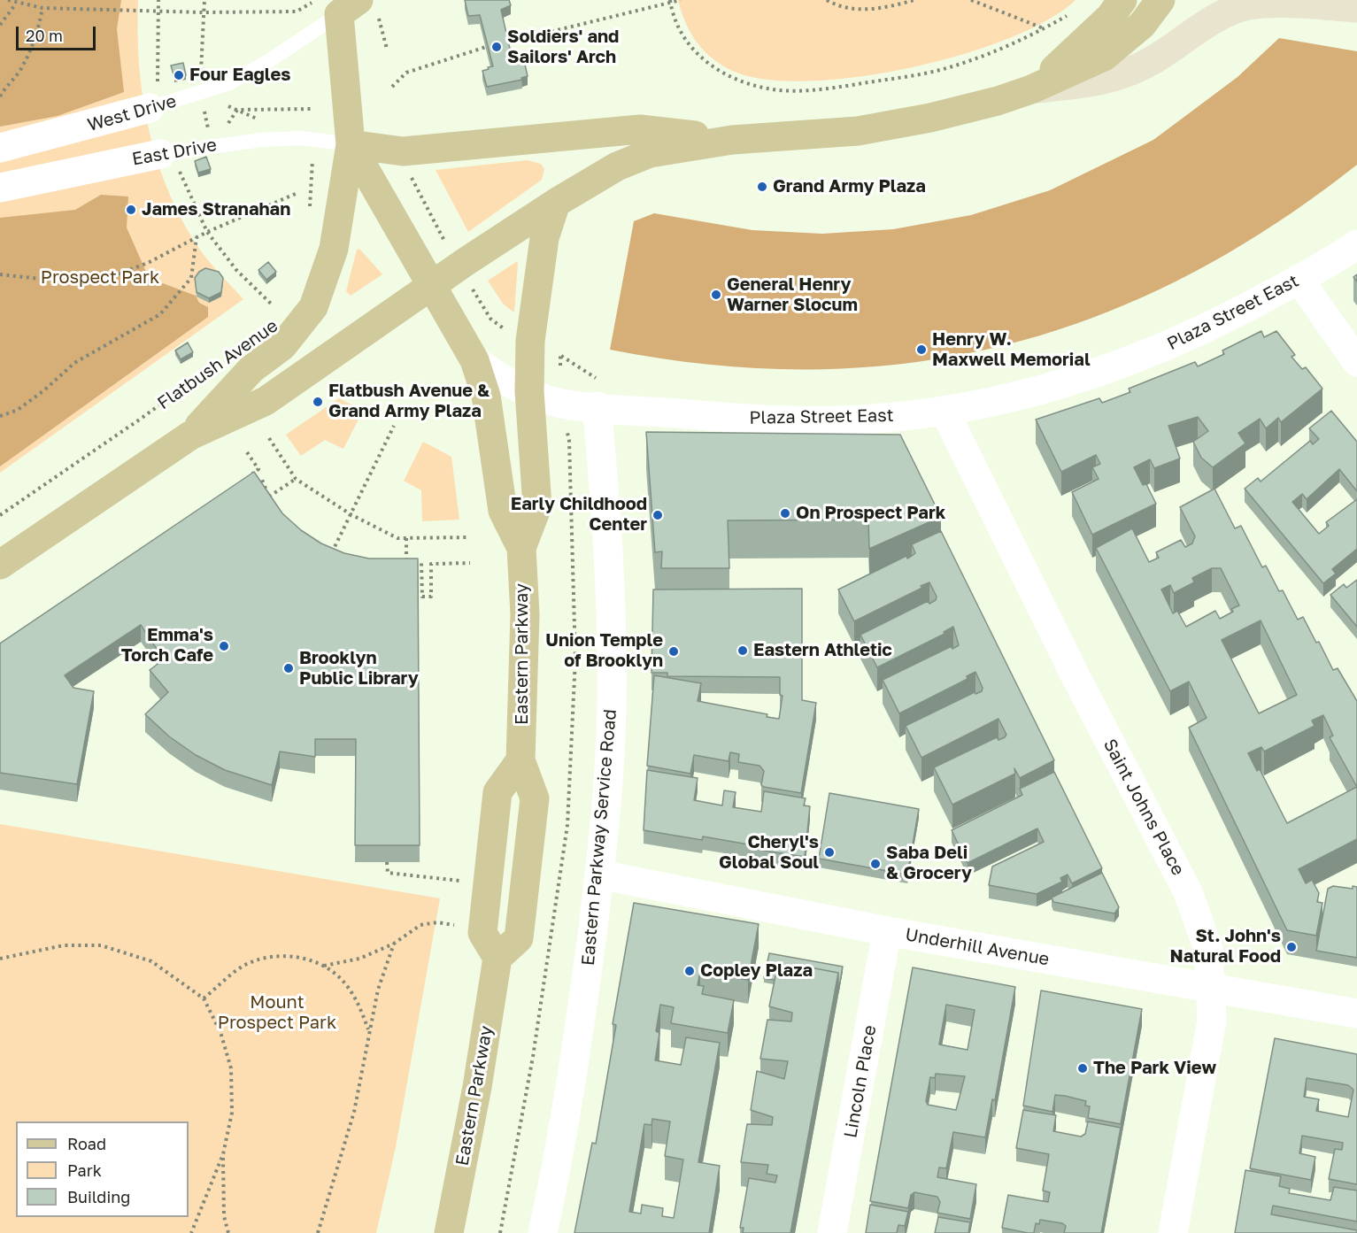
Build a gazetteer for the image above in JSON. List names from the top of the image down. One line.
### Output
{"streets":{"main road":["Plaza Street East","Eastern Parkway"],"street":["West Drive","East Drive","Saint Johns Place","Eastern Parkway Service Road","Underhill Avenue","Lincoln Place"],"path":["Flatbush Avenue"]},"crossings":[["East Drive","Plaza Street East"],["Plaza Street East","Eastern Parkway"],["Plaza Street East","Saint Johns Place"],["Plaza Street East","Eastern Parkway Service Road"],["Saint Johns Place","Underhill Avenue"],["Eastern Parkway Service Road","Underhill Avenue"],["Underhill Avenue","Lincoln Place"]],"parks":["Prospect Park","Mount Prospect Park"],"places":["Soldiers' and Sailors' Arch","Four Eagles","Grand Army Plaza","James Stranahan","General Henry Warner Slocum","Henry W. Maxwell Memorial","Flatbush Avenue & Grand Army Plaza","On Prospect Park","Early Childhood Center","Emma's Torch Cafe","Eastern Athletic","Union Temple of Brooklyn","Brooklyn Public Library","Cheryl's Global Soul","Saba Deli & Grocery","St. John's Natural Food","Copley Plaza","The Park View"],"legend":["Road","Park","Building"],"scale_bar":"20 m"}
